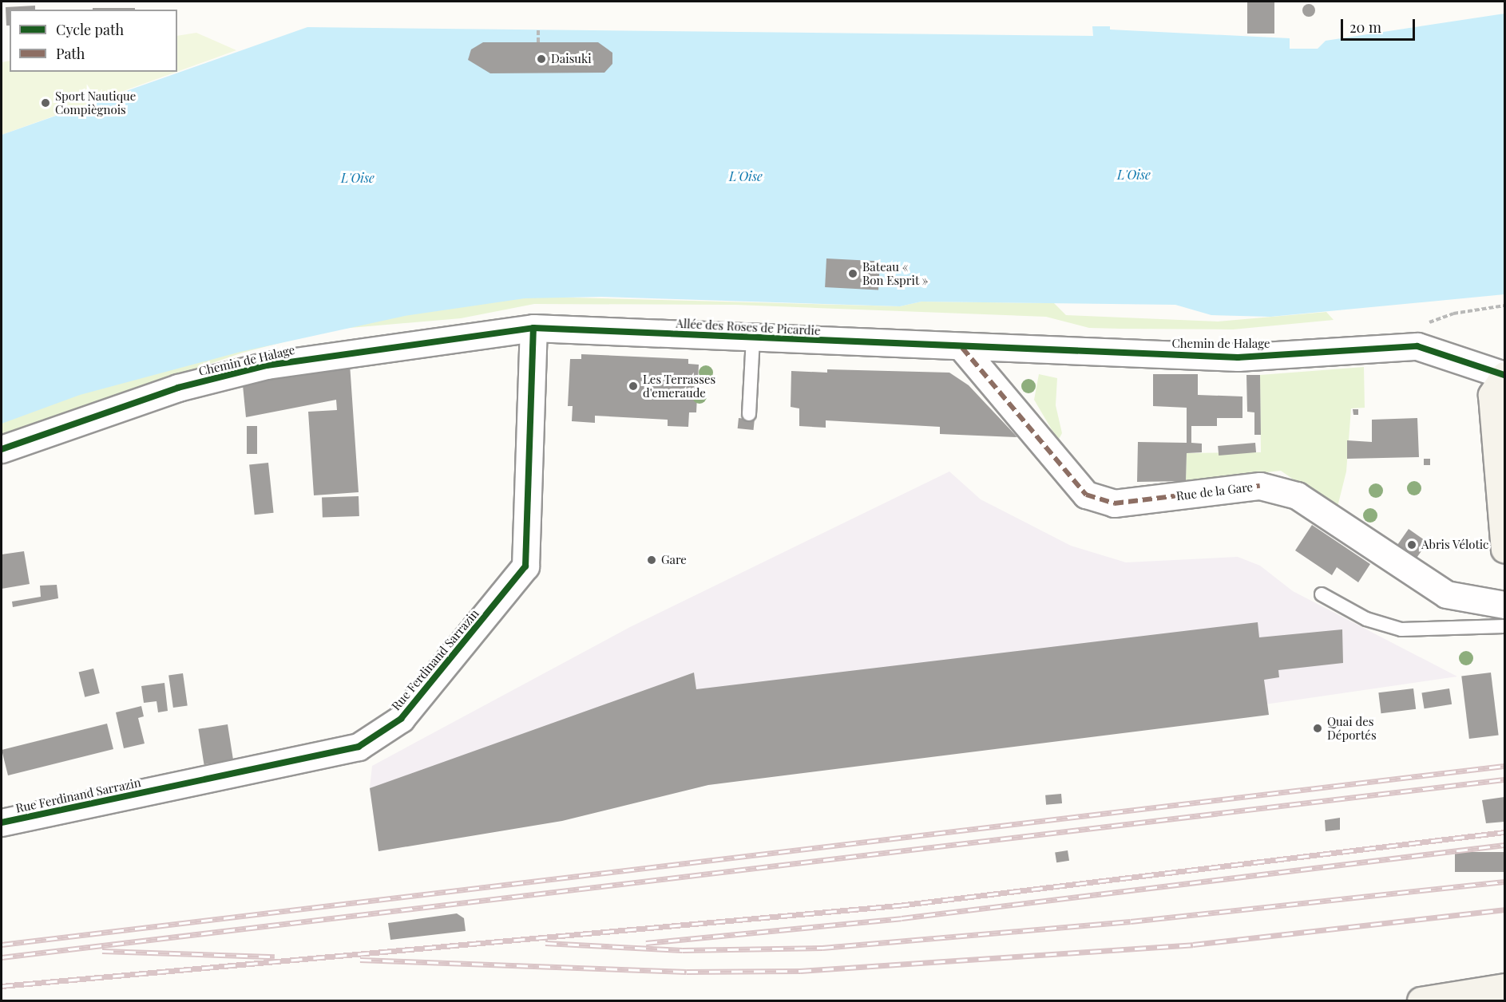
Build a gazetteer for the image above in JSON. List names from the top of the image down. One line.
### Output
{"streets":{"street":["Allée des Roses de Picardie","Chemin de Halage","Rue de la Gare","Rue Ferdinand Sarrazin"]},"crossings":[["Allée des Roses de Picardie","Chemin de Halage"],["Allée des Roses de Picardie","Rue de la Gare"],["Allée des Roses de Picardie","Rue Ferdinand Sarrazin"],["Chemin de Halage","Rue de la Gare"],["Chemin de Halage","Rue Ferdinand Sarrazin"]],"water":["L'Oise"],"places":["Daisuki","Sport Nautique Compiègnois","Bateau « Bon Esprit »","Les Terrasses d'emeraude","Abris Vélotic","Gare","Quai des Déportés"],"legend":["Cycle path","Path"],"scale_bar":"20 m"}
